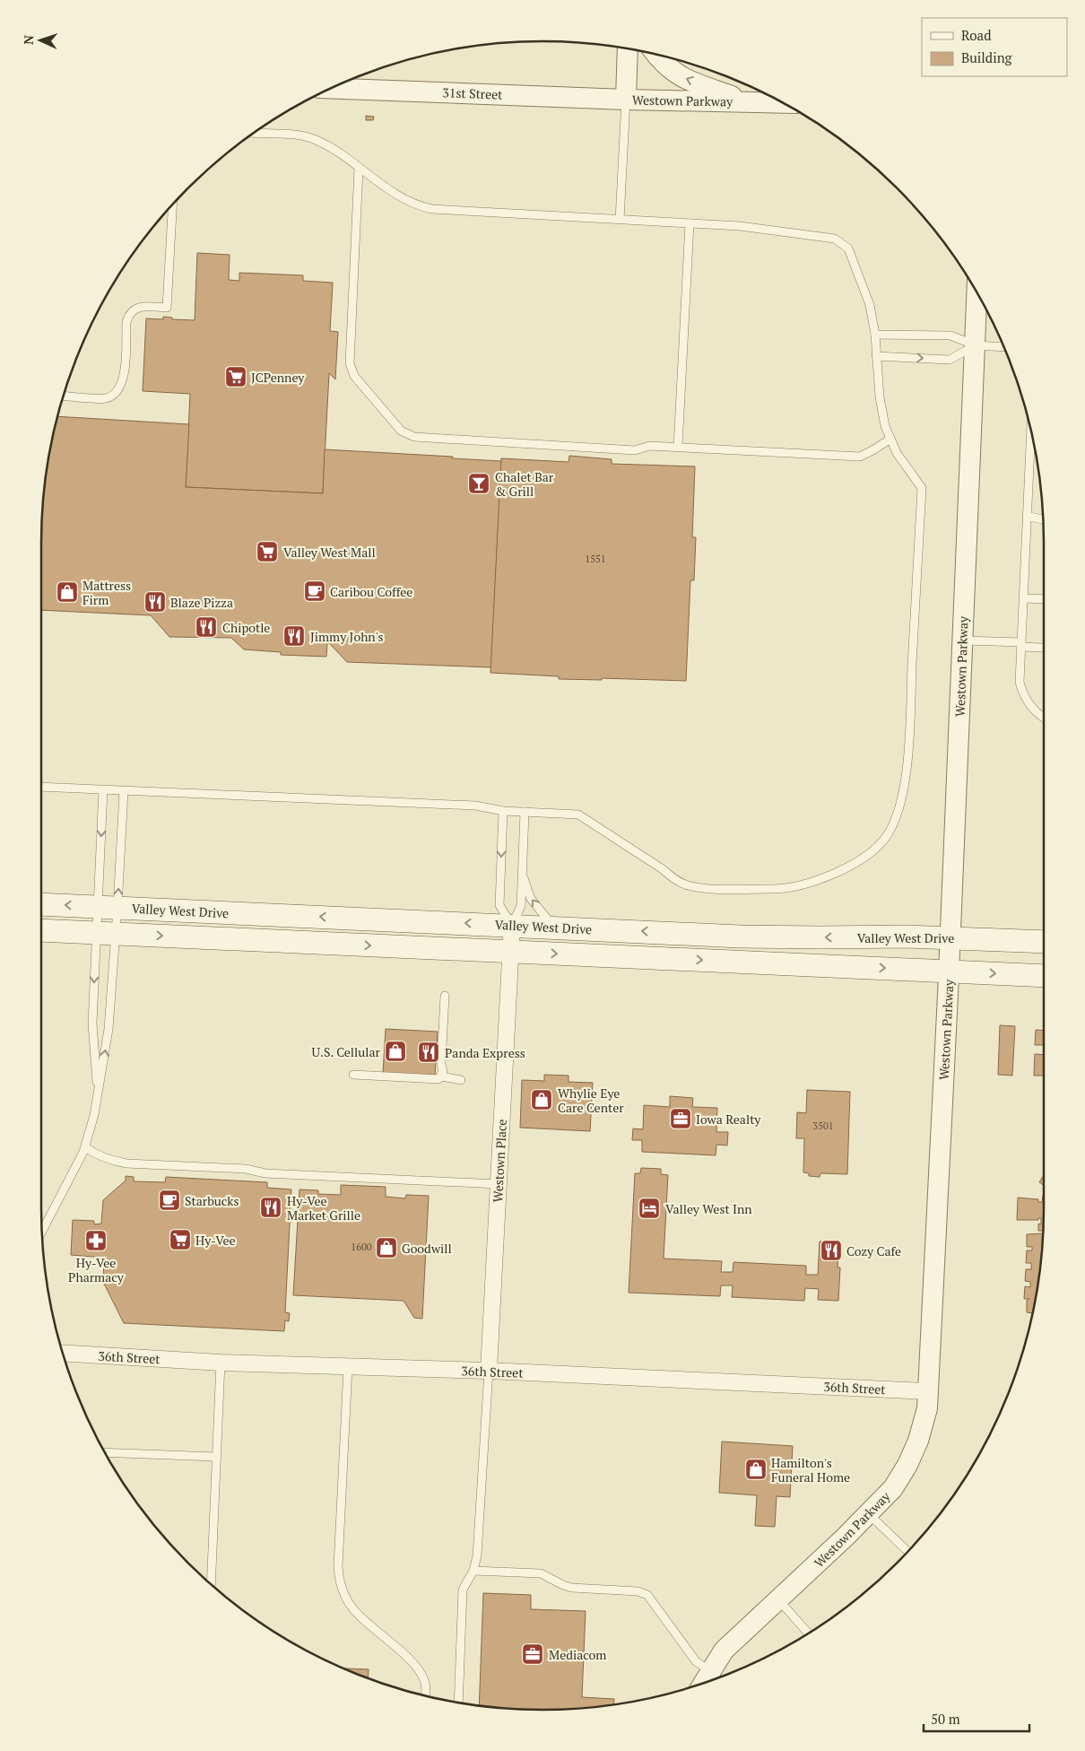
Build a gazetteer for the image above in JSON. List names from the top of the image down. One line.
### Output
{"streets":{"main road":["Valley West Drive"],"street":["31st Street","Westown Parkway","Westown Place","36th Street"]},"crossings":[["31st Street","Westown Parkway"],["Westown Parkway","Valley West Drive"],["Westown Parkway","36th Street"],["Valley West Drive","Westown Place"],["Westown Place","36th Street"]],"places":{"supermarket":["JCPenney","Valley West Mall","Hy-Vee"],"bar":["Chalet Bar & Grill"],"cafe":["Caribou Coffee","Starbucks"],"shop":["Mattress Firm","U.S. Cellular","Whylie Eye Care Center","Goodwill","Hamilton's Funeral Home"],"restaurant":["Blaze Pizza","Chipotle","Jimmy John's","Panda Express","Hy-Vee Market Grille","Cozy Cafe"],"office":["Iowa Realty","Mediacom"],"hotel":["Valley West Inn"],"pharmacy":["Hy-Vee Pharmacy"]},"house_numbers":["1551","3501","1600"],"legend":["Road","Building"],"scale_bar":"50 m","north":"left"}
